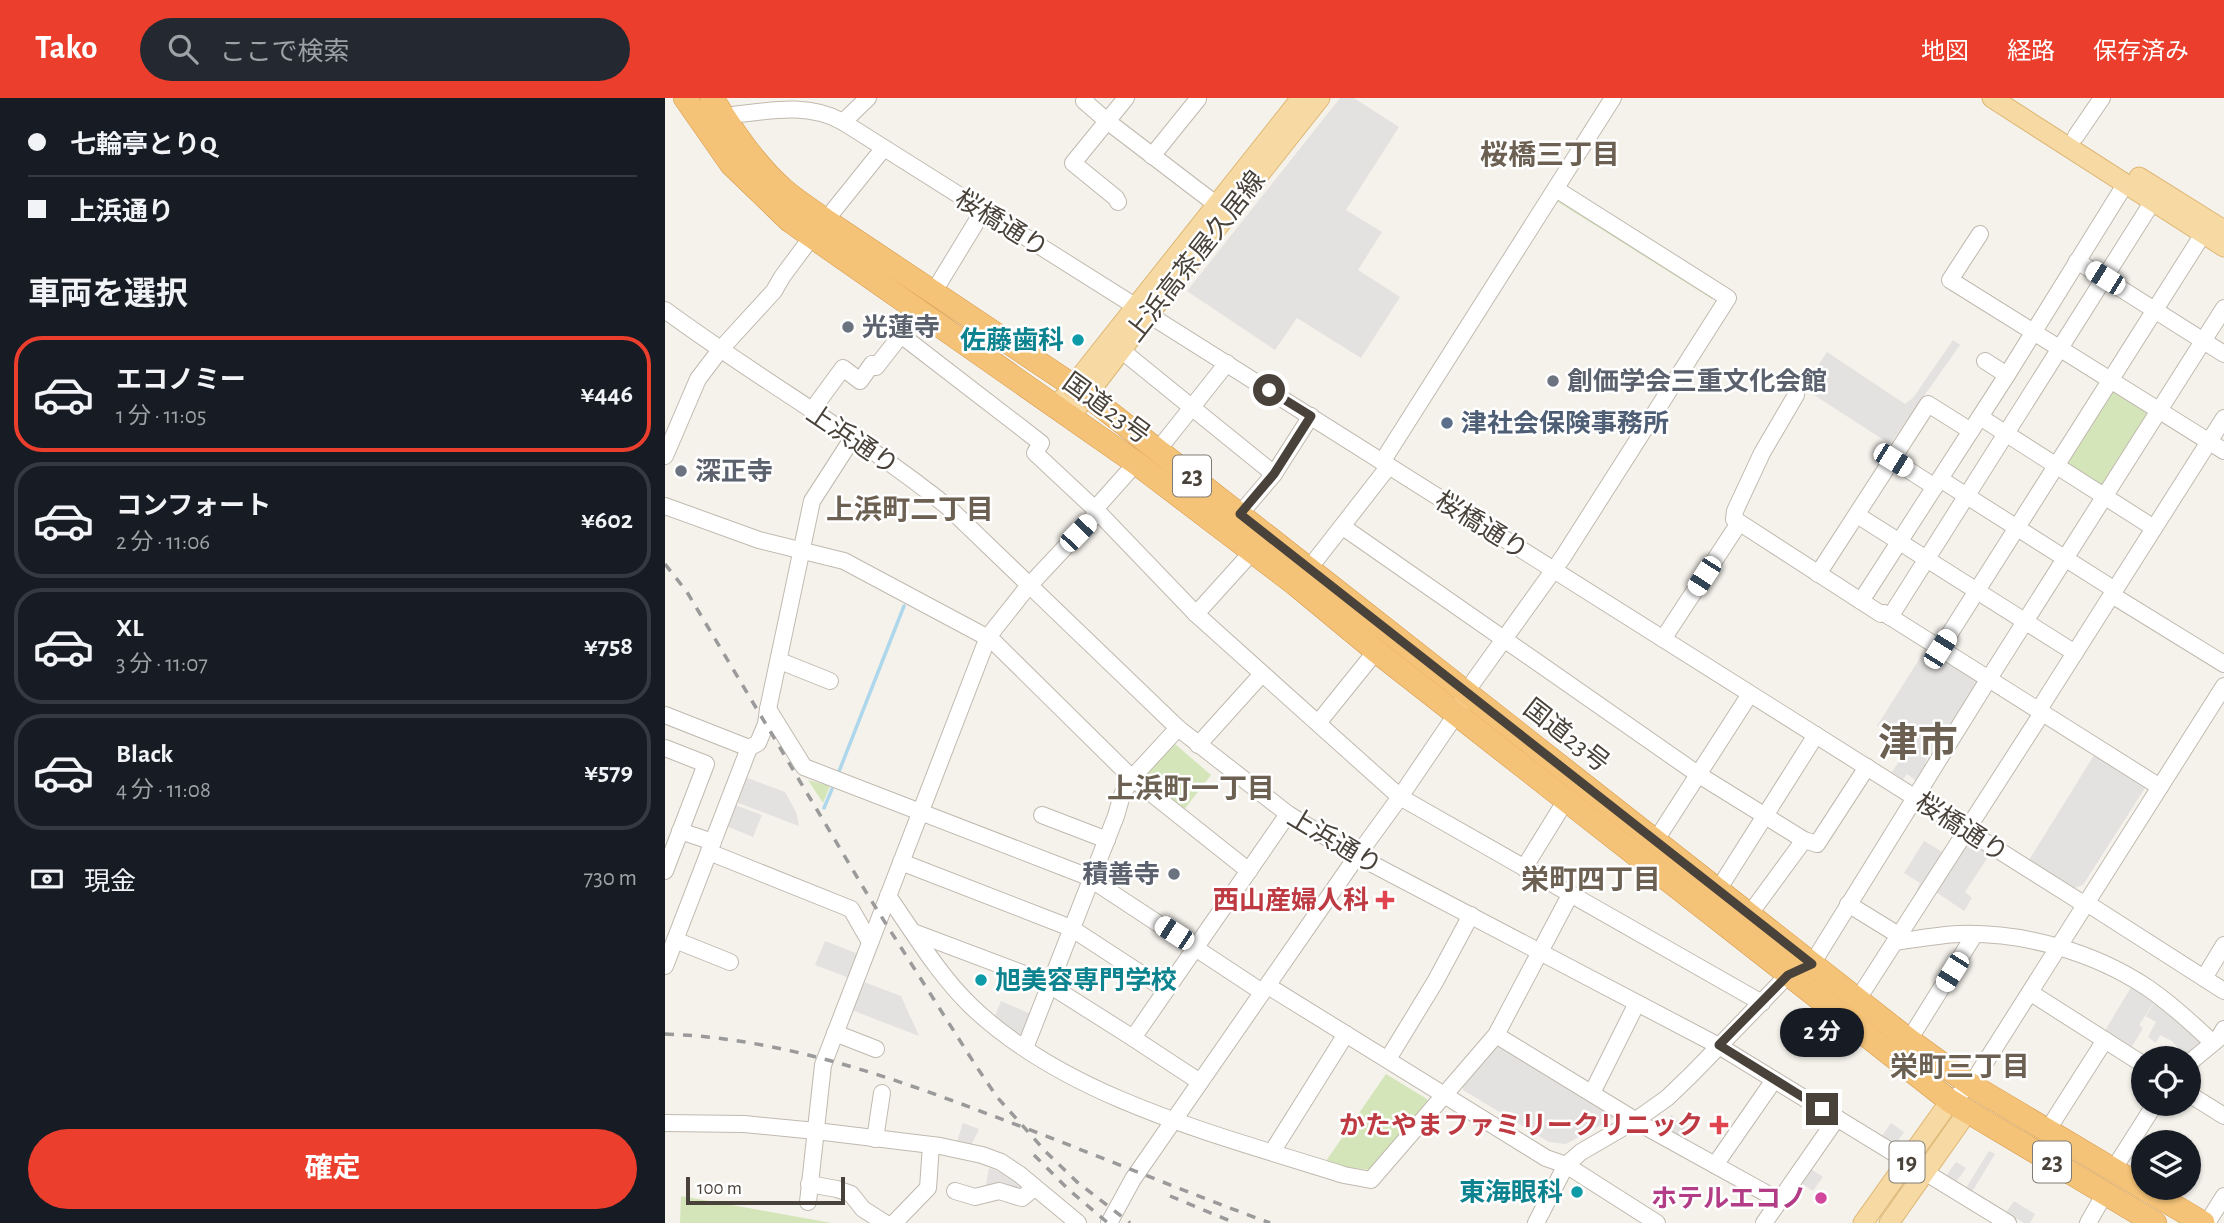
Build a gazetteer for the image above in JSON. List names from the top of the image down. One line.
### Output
{"streets":{"highway":["国道23号","23"],"main road":["上浜高茶屋久居線","19"],"street":["桜橋通り","上浜通り"]},"crossings":[["桜橋通り","上浜高茶屋久居線"],["桜橋通り","国道23号"],["上浜高茶屋久居線","国道23号"],["国道23号","19"],["上浜通り","19"]],"districts":["桜橋三丁目","上浜町二丁目","津市","上浜町一丁目","栄町四丁目","栄町三丁目"],"places":{"other":["光蓮寺","佐藤歯科","創価学会三重文化会館","津社会保険事務所","深正寺","積善寺","旭美容専門学校","東海眼科","ホテルエコノ"],"health":["西山産婦人科","かたやまファミリークリニック"]},"scale_bar":"100 m","page":{"header":"Tako","search":"ここで検索","nav":["地図","経路","保存済み"],"banner":["七輪亭とりQ","上浜通り"],"heading":"車両を選択","list":[{"name":"エコノミー","note":"1 分 · 11:05","value":"¥446"},{"name":"コンフォート","note":"2 分 · 11:06","value":"¥602"},{"name":"XL","note":"3 分 · 11:07","value":"¥758"},{"name":"Black","note":"4 分 · 11:08","value":"¥579"}],"pay":["現金","730 m"],"bubble":"2 分","buttons":"確定","scale":"100 m"}}
